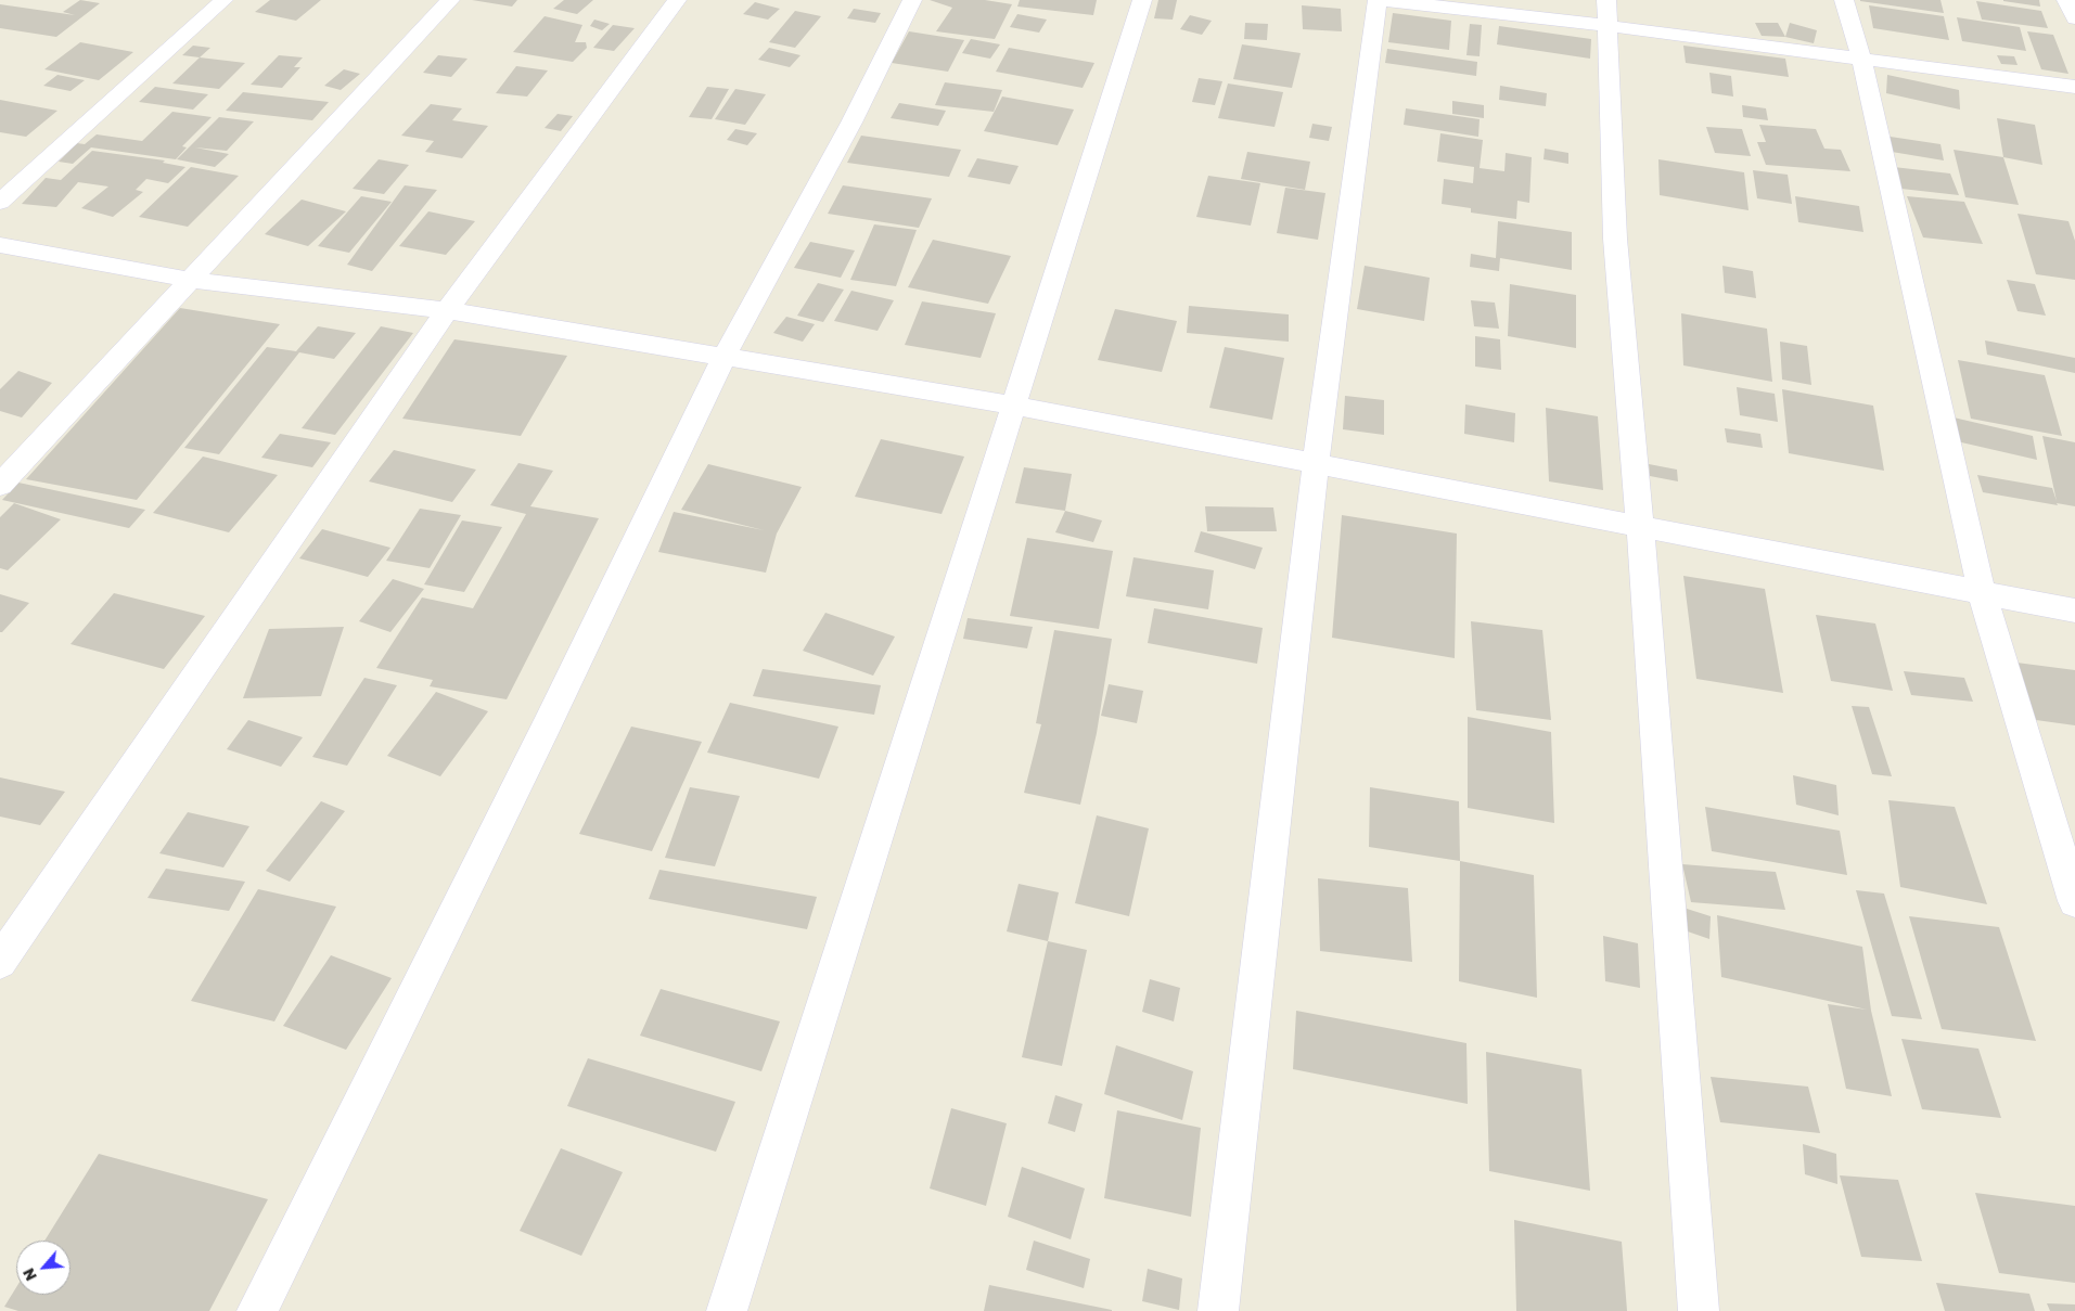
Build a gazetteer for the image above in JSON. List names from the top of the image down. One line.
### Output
{"north":"bottom left"}
